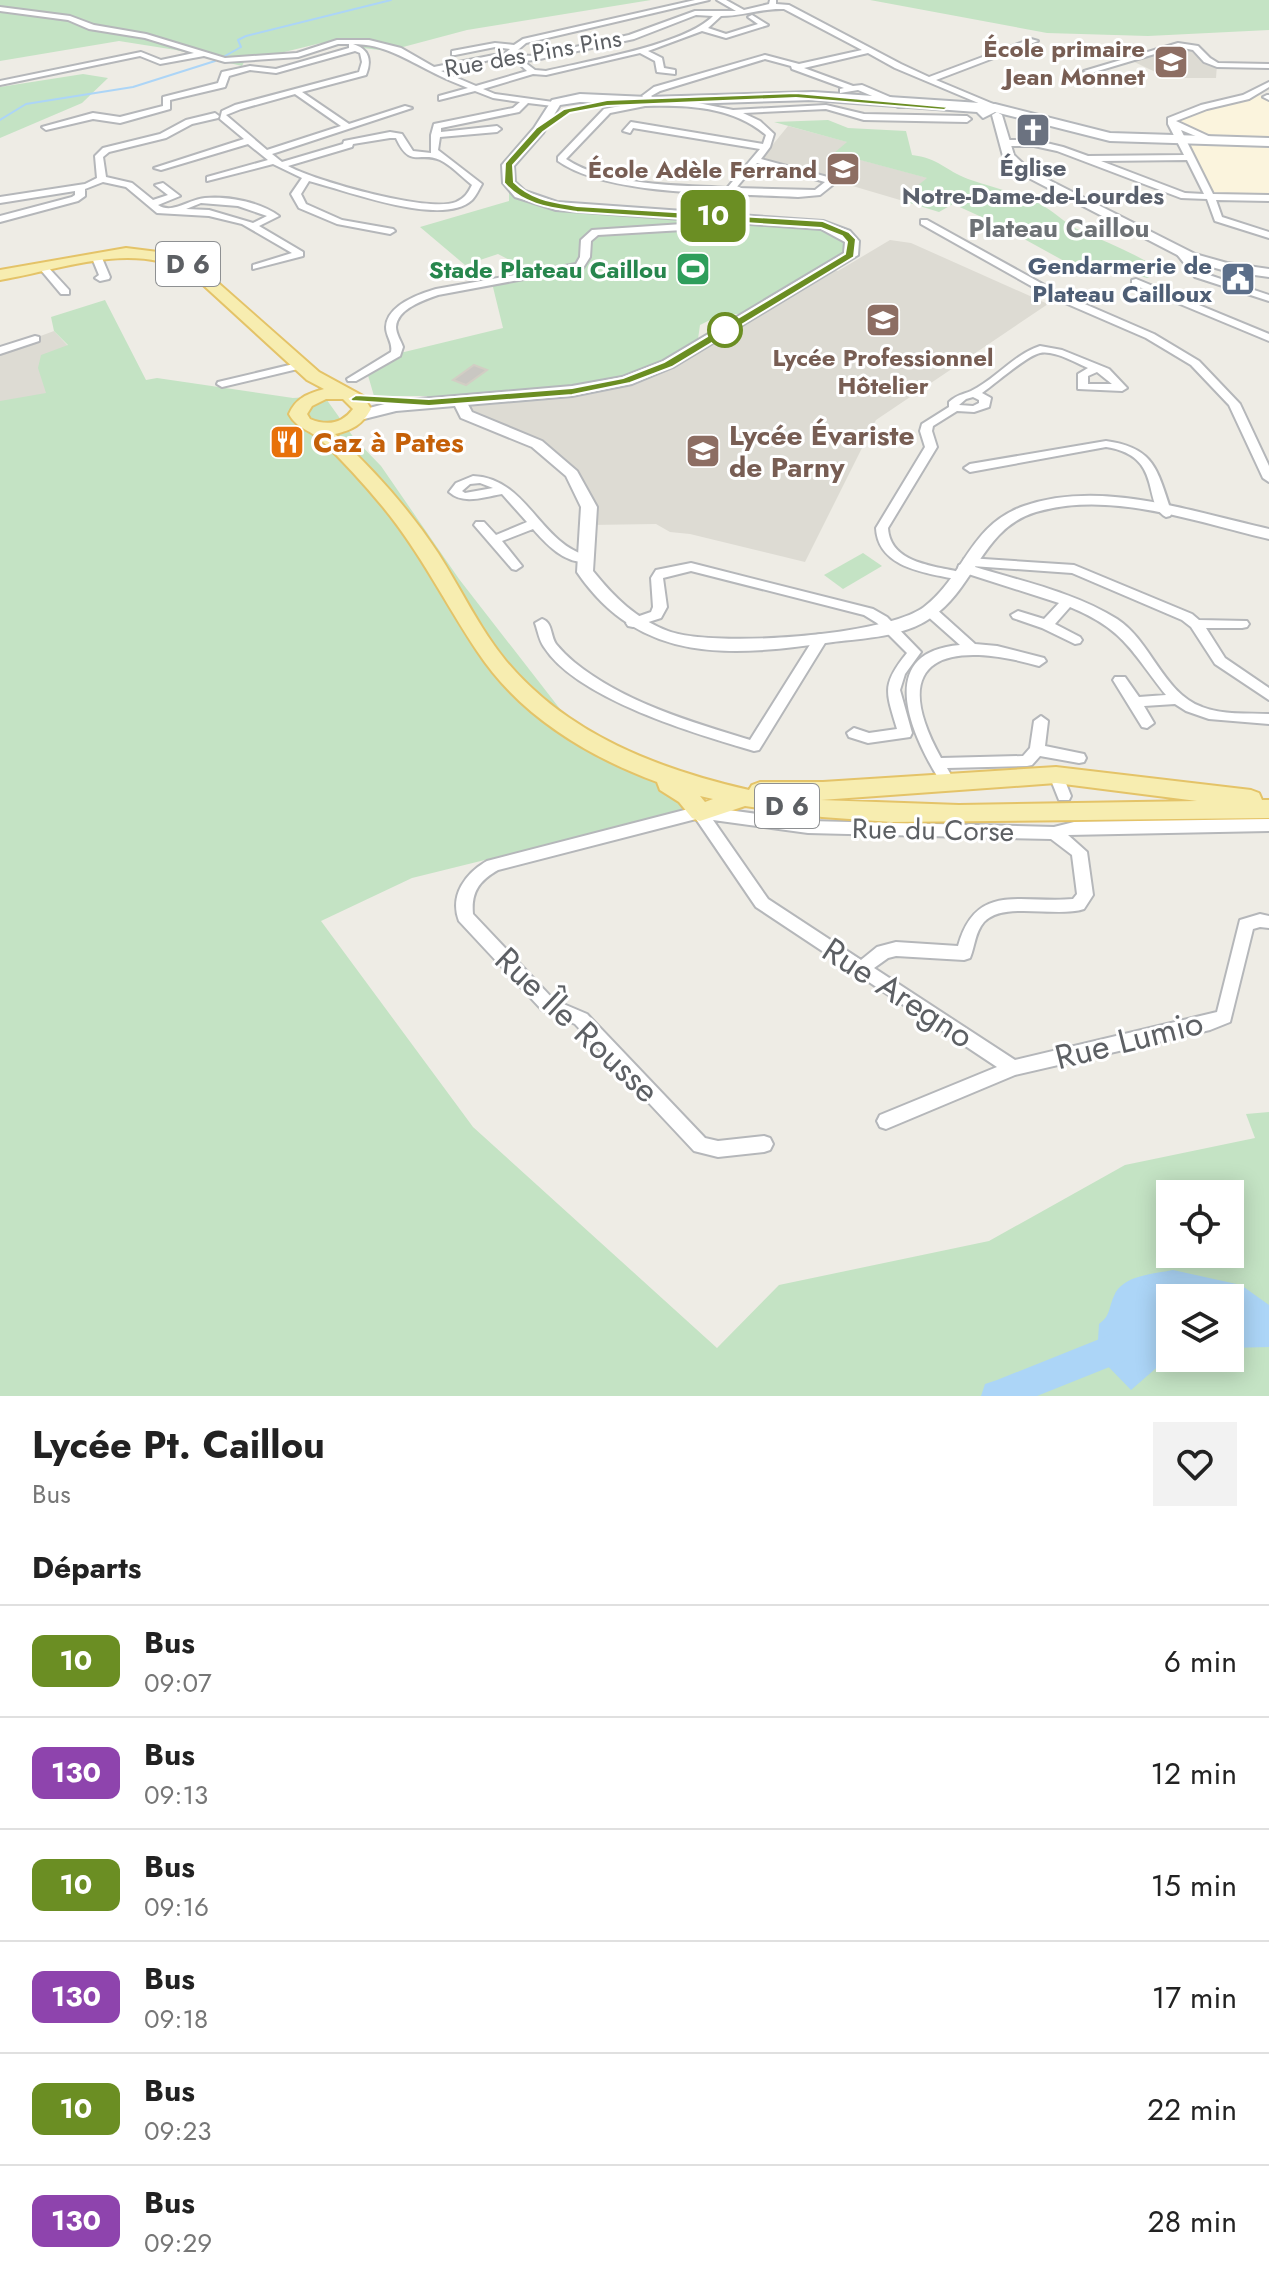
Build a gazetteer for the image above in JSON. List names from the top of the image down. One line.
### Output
{"streets":{"main road":["D 6"],"street":["Rue des Pins Pins","Rue du Corse","Rue Aregno","Rue Île Rousse","Rue Lumio"]},"crossings":[["Rue du Corse","Rue Aregno"],["Rue du Corse","Rue Île Rousse"],["Rue Aregno","Rue Lumio"]],"districts":["Plateau Caillou"],"places":{"school or university":["École primaire Jean Monnet","École Adèle Ferrand","Lycée Professionnel Hôtelier","Lycée Évariste de Parny"],"church":["Église Notre-Dame-de-Lourdes"],"sports":["Stade Plateau Caillou"],"public building":["Gendarmerie de Plateau Cailloux"],"restaurant":["Caz à Pates"]},"lines":["bus line 10"],"page":{"on_map":"10","heading":[["Lycée Pt. Caillou","Bus"],"Départs"],"list":[{"mark":"10","name":"Bus","note":"09:07","value":"6 min"},{"mark":"130","name":"Bus","note":"09:13","value":"12 min"},{"mark":"10","name":"Bus","note":"09:16","value":"15 min"},{"mark":"130","name":"Bus","note":"09:18","value":"17 min"},{"mark":"10","name":"Bus","note":"09:23","value":"22 min"},{"mark":"130","name":"Bus","note":"09:29","value":"28 min"}]}}
